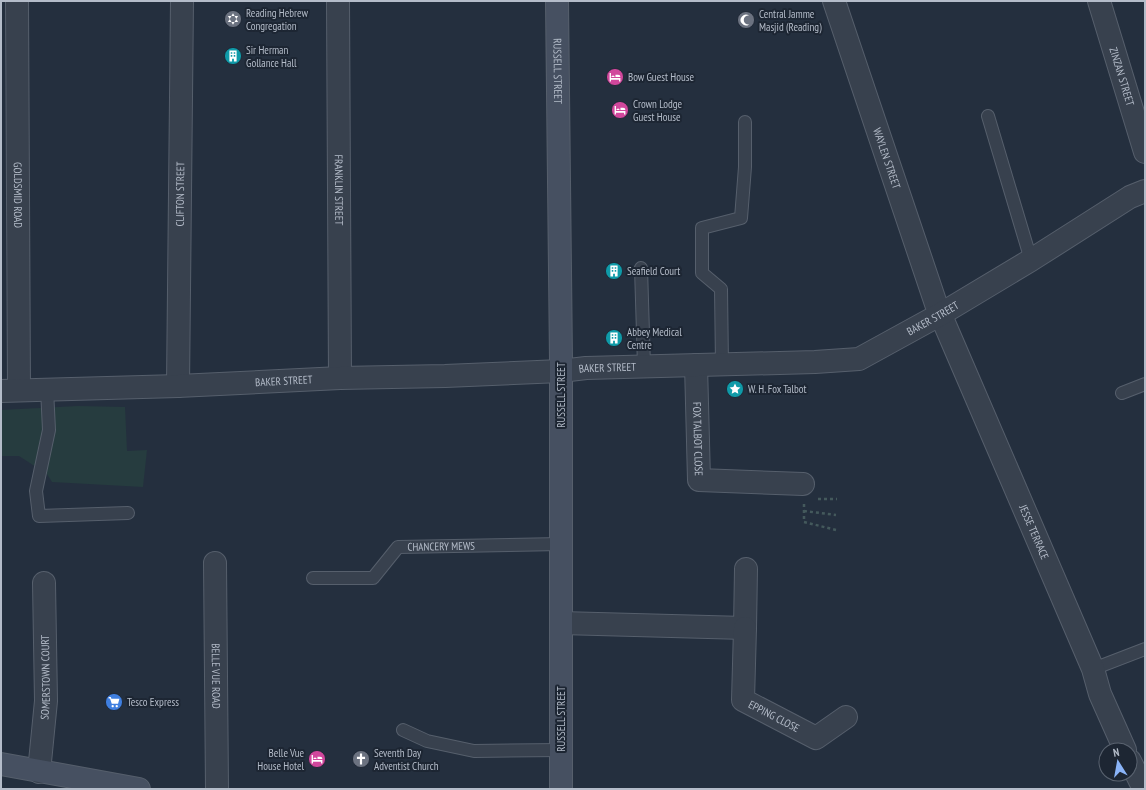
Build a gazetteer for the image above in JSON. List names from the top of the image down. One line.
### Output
{"streets":{"street":["RUSSELL STREET","ZINZAN STREET","WAYLEN STREET","FRANKLIN STREET","CLIFTON STREET","GOLDSMID ROAD","BAKER STREET","FOX TALBOT CLOSE","JESSE TERRACE","BELLE VUE ROAD","SOMERSTOWN COURT","EPPING CLOSE"],"lane":["CHANCERY MEWS"]},"crossings":[["RUSSELL STREET","BAKER STREET"],["RUSSELL STREET","CHANCERY MEWS"],["WAYLEN STREET","BAKER STREET"],["WAYLEN STREET","JESSE TERRACE"],["FRANKLIN STREET","BAKER STREET"],["CLIFTON STREET","BAKER STREET"],["GOLDSMID ROAD","BAKER STREET"],["BAKER STREET","FOX TALBOT CLOSE"],["BAKER STREET","JESSE TERRACE"]],"places":{"synagogue":["Reading Hebrew Congregation"],"mosque":["Central Jamme Masjid (Reading)"],"building":["Sir Herman Gollance Hall","Seafield Court","Abbey Medical Centre"],"hotel":["Bow Guest House","Crown Lodge Guest House","Belle Vue House Hotel"],"place":["W. H. Fox Talbot"],"supermarket":["Tesco Express"],"church":["Seventh Day Adventist Church"]},"north":"top"}
